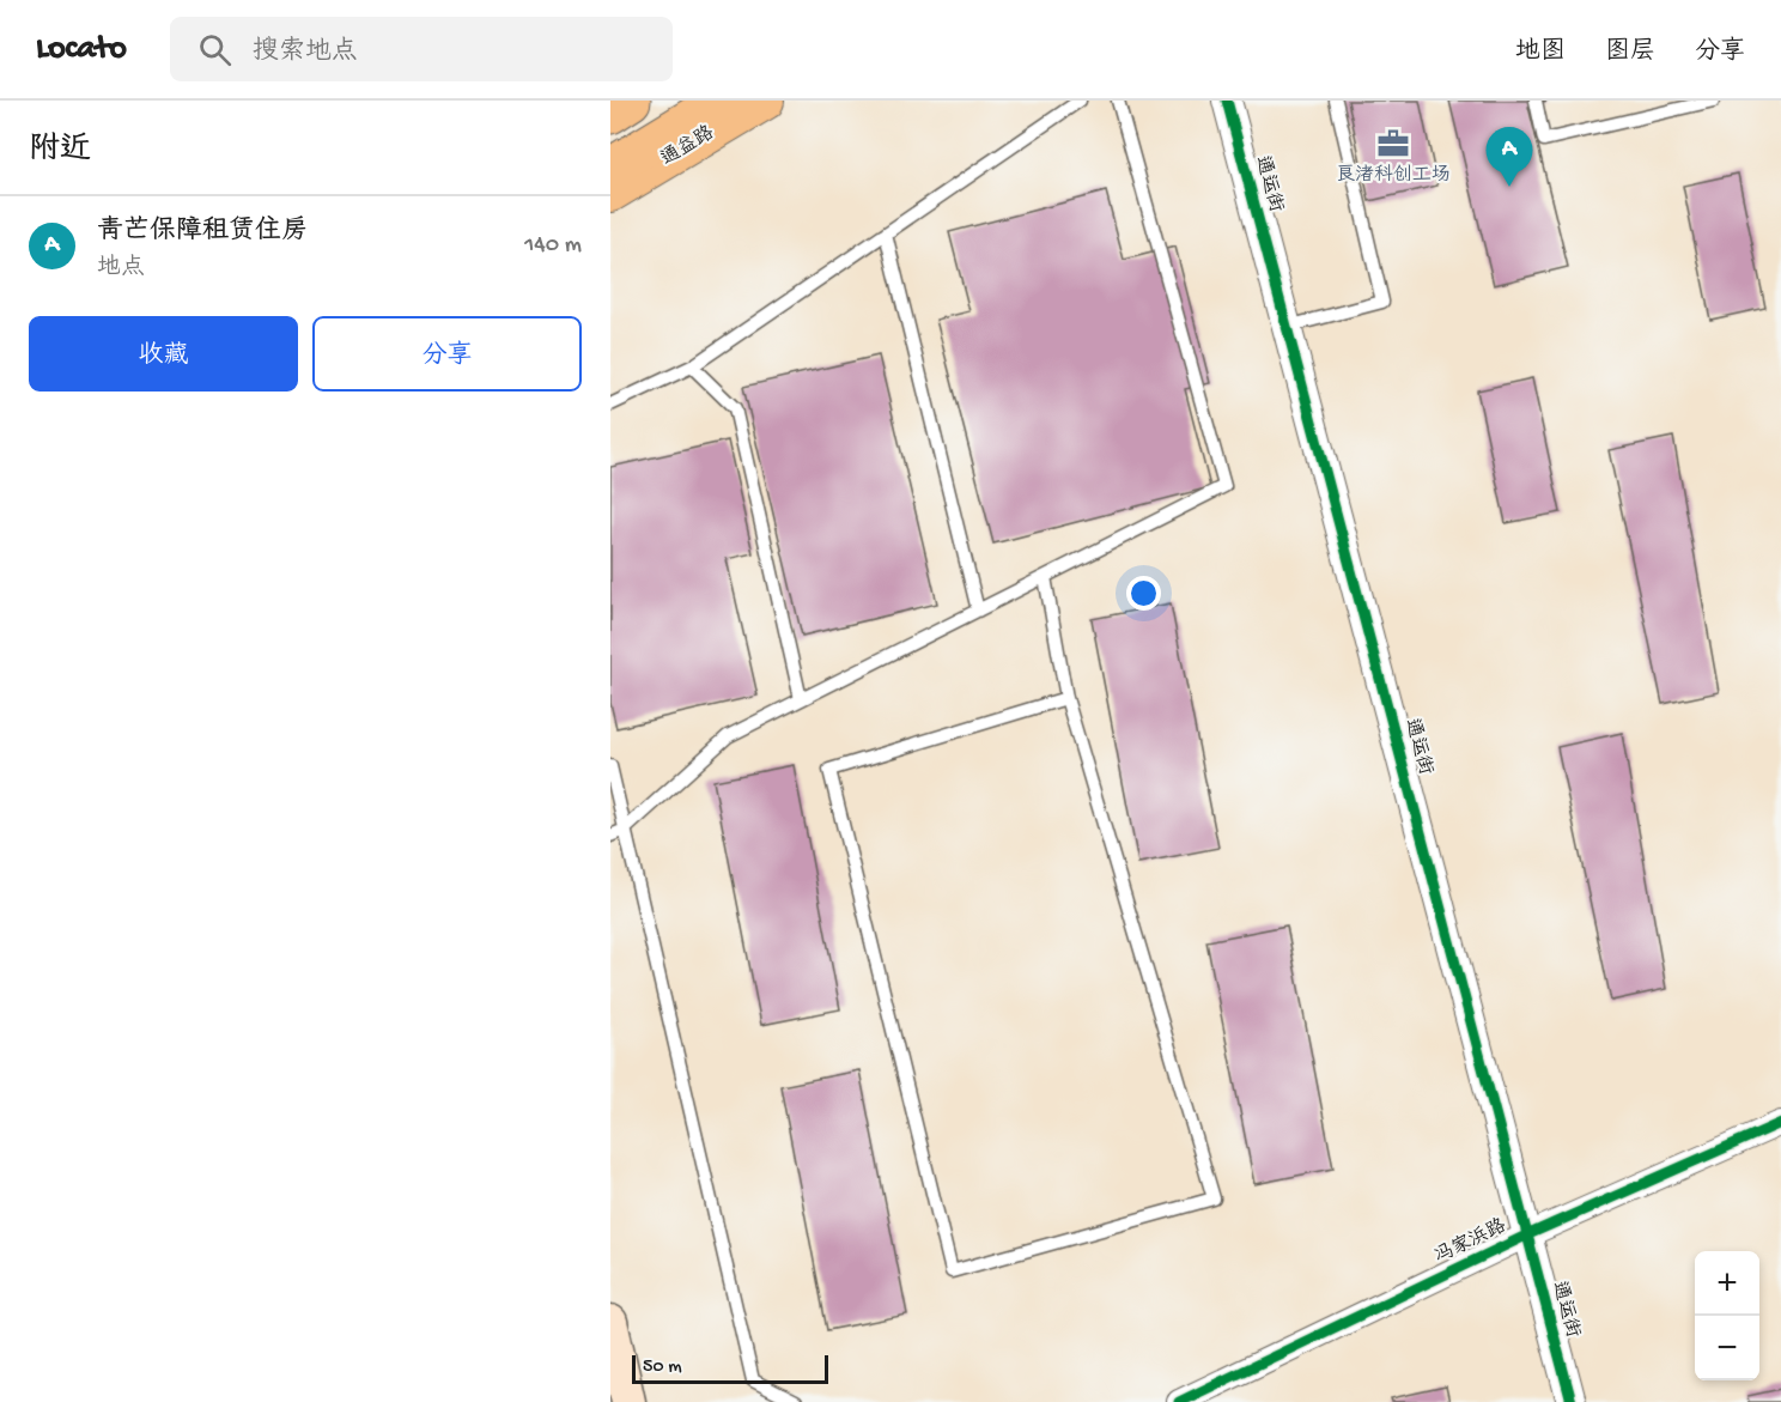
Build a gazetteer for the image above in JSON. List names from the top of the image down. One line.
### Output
{"streets":{"main road":["通益路"],"street":["通运街","冯家浜路"]},"crossings":[["通运街","冯家浜路"]],"places":{"office":["良渚科创工场"]},"scale_bar":"50 m","page":{"header":"Locato","search":"搜索地点","nav":["地图","图层","分享"],"heading":"附近","pins":"A","list":[{"mark":"A","name":"青芒保障租赁住房","note":"地点","value":"140 m"}],"buttons":["收藏","分享"],"map_buttons":["+","−"],"scale":"50 m"}}
